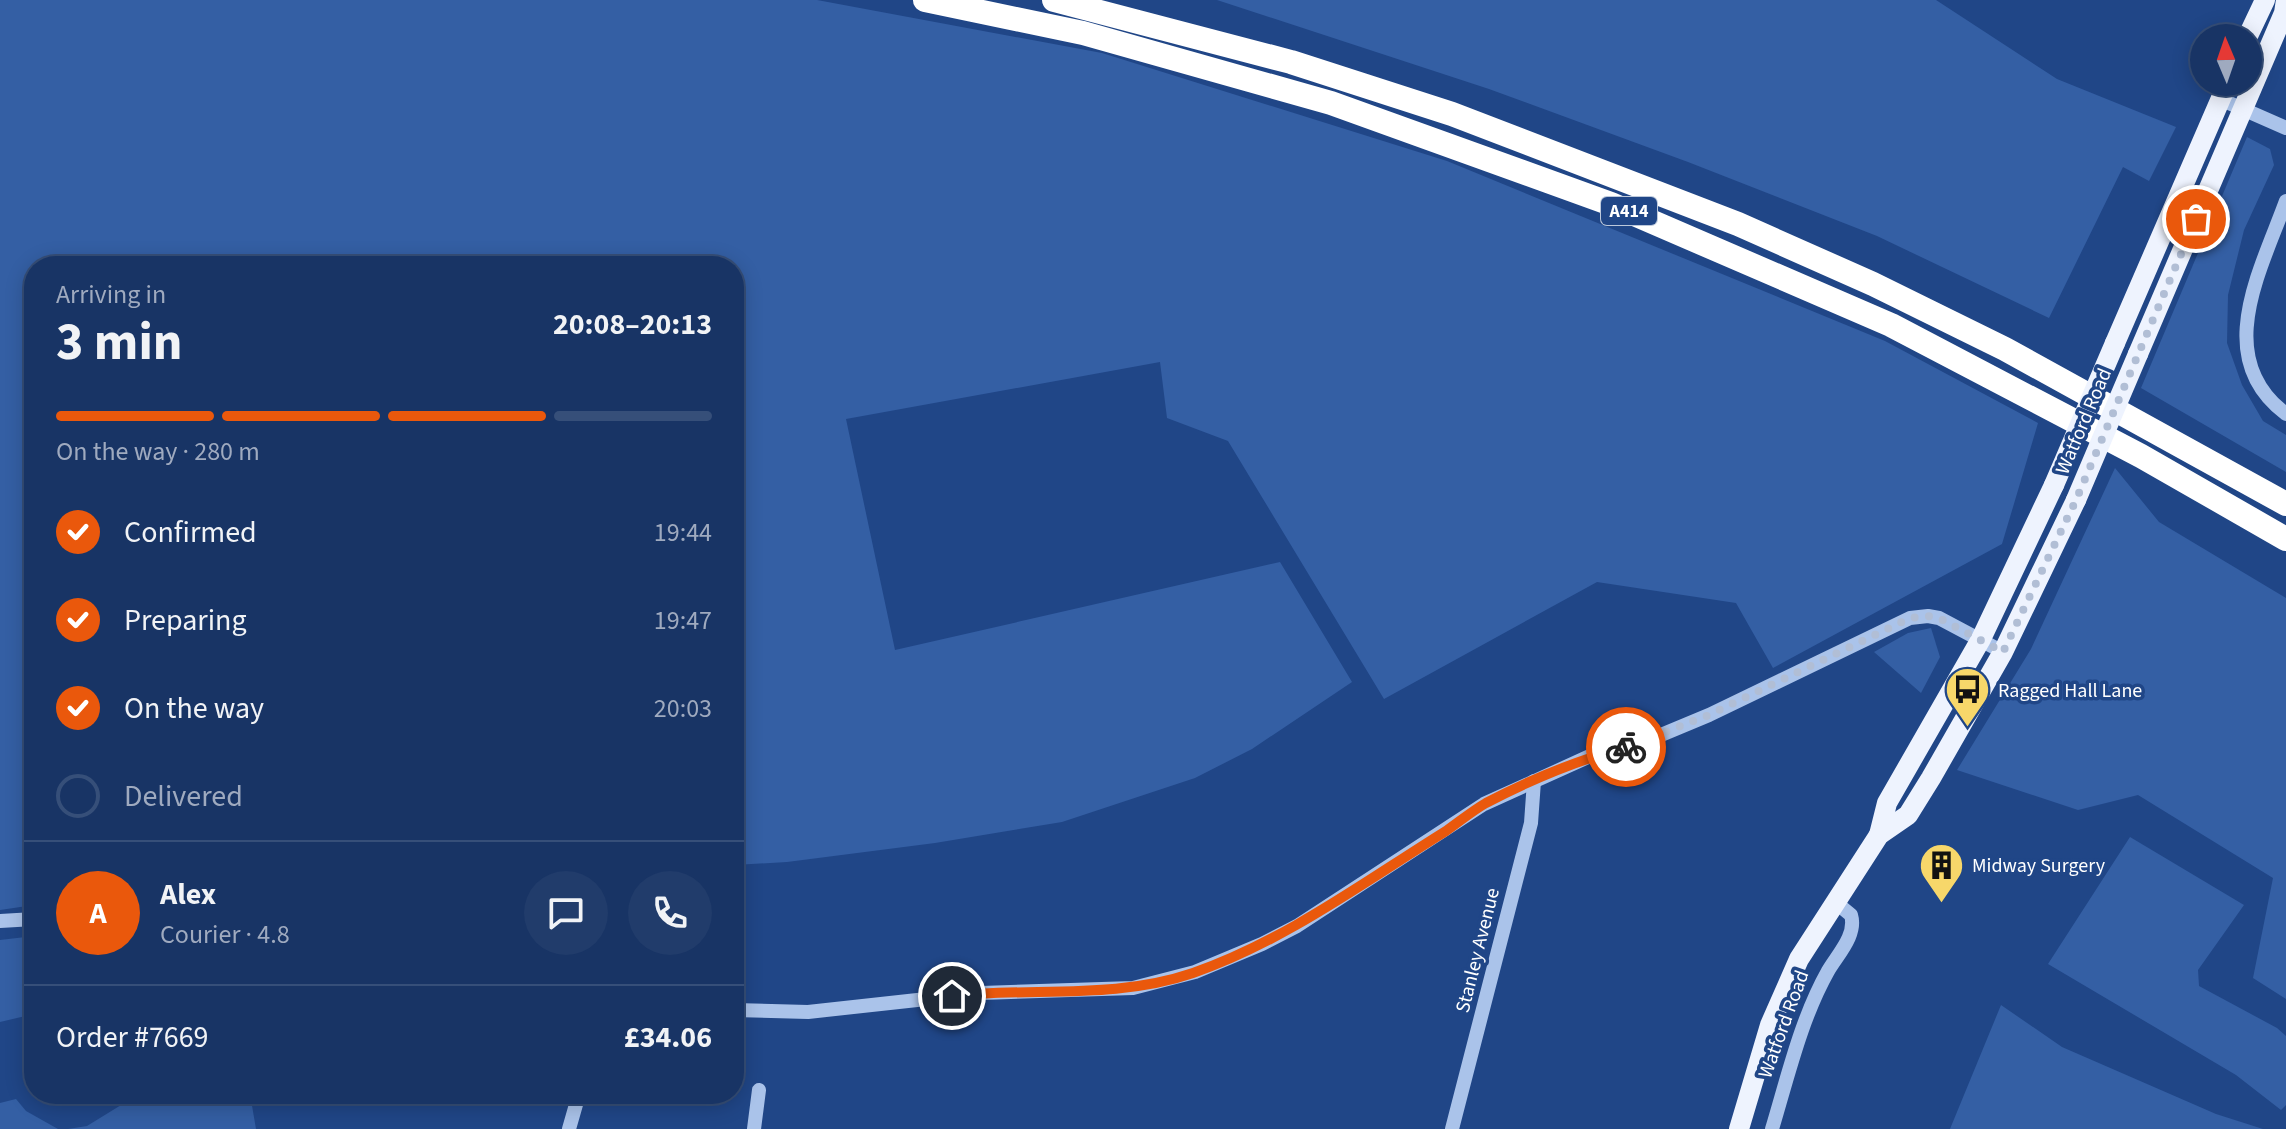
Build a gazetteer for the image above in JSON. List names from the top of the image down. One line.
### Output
{"streets":{"highway":["A414"],"main road":["Watford Road"],"street":["Stanley Avenue"]},"places":{"bus stop":["Ragged Hall Lane"],"building":["Midway Surgery"]},"north":"top","page":{"heading":["3 min","Arriving in","20:08–20:13"],"panel":["Alex","Courier · 4.8","Order #7669","£34.06"],"bar":"On the way · 280 m","list":[["Confirmed","19:44"],["Preparing","19:47"],["On the way","20:03"],"Delivered"],"round":"A"}}
